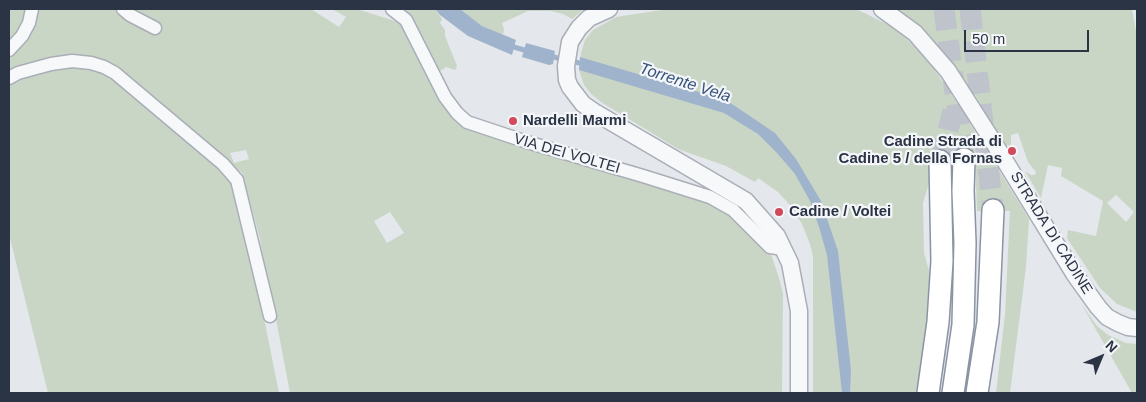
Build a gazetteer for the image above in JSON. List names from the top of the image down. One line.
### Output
{"streets":{"street":["VIA DEI VOLTEI","STRADA DI CADINE"]},"water":["Torrente Vela"],"places":["Nardelli Marmi","Cadine Strada di Cadine 5 / della Fornas","Cadine / Voltei"],"scale_bar":"50 m","north":"top right"}
